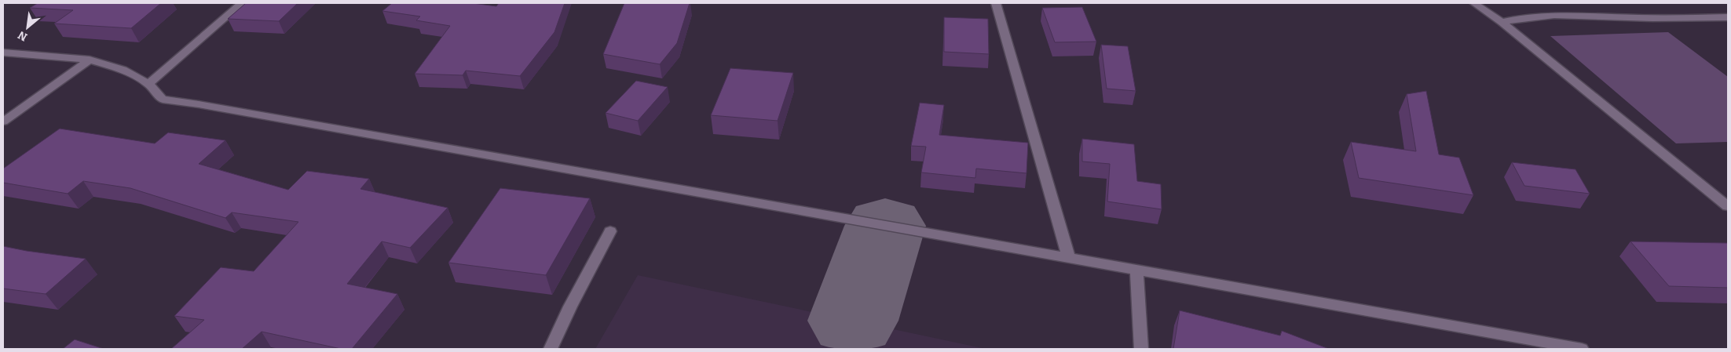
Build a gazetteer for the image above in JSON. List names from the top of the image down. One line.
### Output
{"north":"bottom left"}
